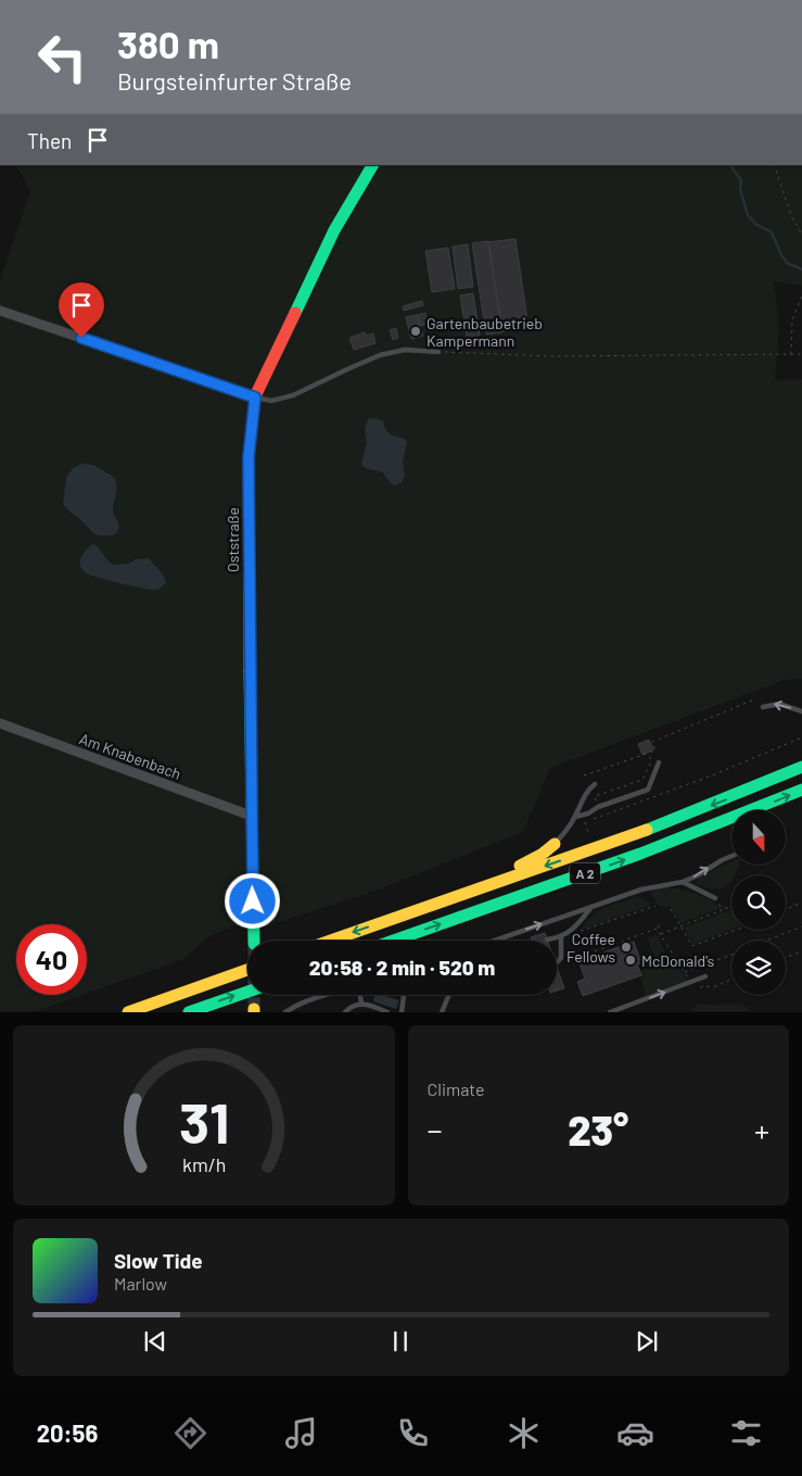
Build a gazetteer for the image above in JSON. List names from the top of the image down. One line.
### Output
{"streets":{"main road":["Oststraße","A 2"],"street":["Am Knabenbach"]},"crossings":[["Oststraße","Am Knabenbach"]],"places":["Gartenbaubetrieb Kampermann","Coffee Fellows","McDonald's"],"north":"bottom","page":{"turn":["380 m","Burgsteinfurter Straße"],"then":"Then","limit":"40","trip":"20:58 · 2 min · 520 m","tile":"Climate","heat":["−","23°","+"],"song":["Slow Tide","Marlow"],"tabs":"20:56","gauge":["31","km/h"]}}
